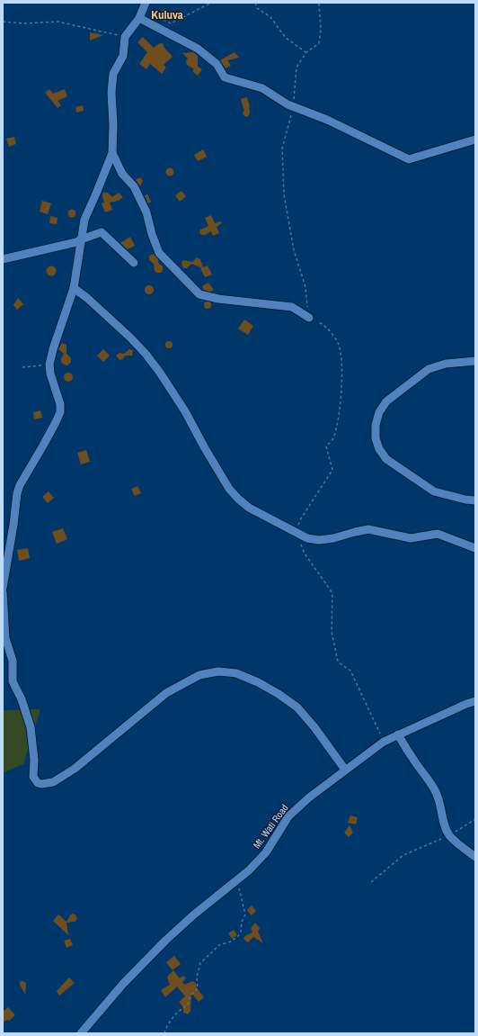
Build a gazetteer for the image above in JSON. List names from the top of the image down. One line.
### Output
{"streets":{"street":["Mt. Wati Road"]},"districts":["Kuluva"]}
